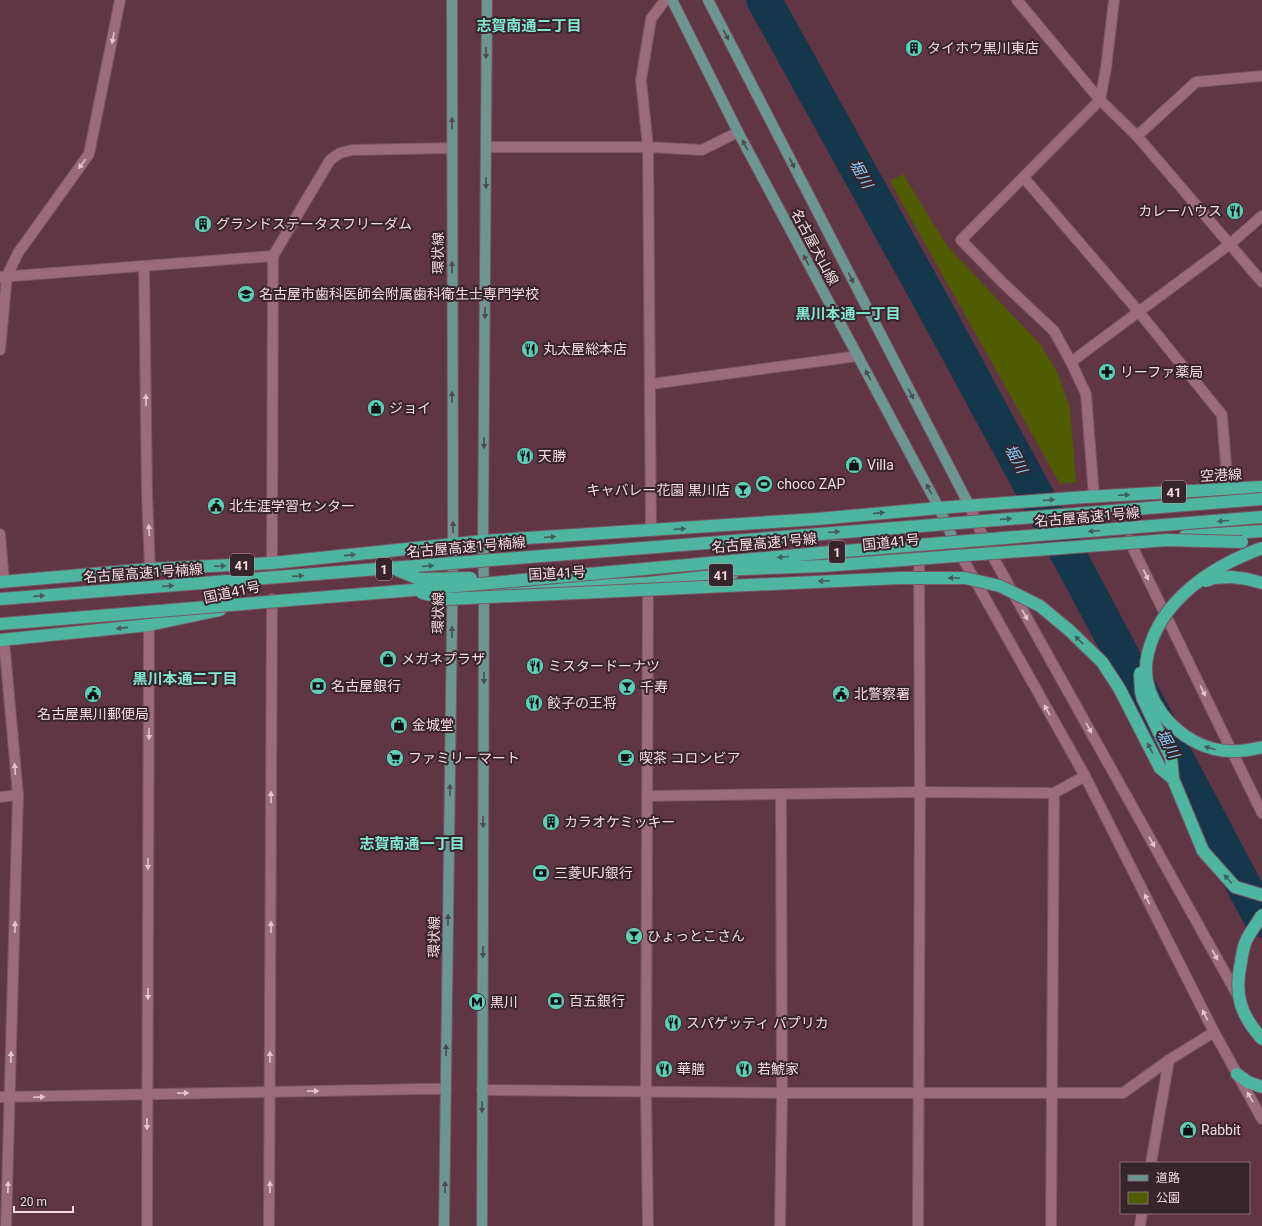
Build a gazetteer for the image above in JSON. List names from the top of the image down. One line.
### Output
{"streets":{"highway":["空港線","41","名古屋高速1号線","国道41号","名古屋高速1号楠線","1"],"main road":["名古屋犬山線","環状線"]},"crossings":[["名古屋犬山線","国道41号"],["環状線","国道41号"],["空港線","国道41号"],["41","国道41号"],["名古屋高速1号線","名古屋高速1号楠線"],["名古屋高速1号線","1"]],"districts":["志賀南通二丁目","黒川本通一丁目","黒川本通二丁目","志賀南通一丁目"],"water":["堀川"],"places":{"building":["タイホウ黒川東店","グランドステータスフリーダム","カラオケミッキー"],"restaurant":["カレーハウス","丸太屋総本店","天勝","ミスタードーナツ","餃子の王将","スパゲッティ パプリカ","華膳","若鯱家"],"school or university":["名古屋市歯科医師会附属歯科衛生士専門学校"],"pharmacy":["リーファ薬局"],"shop":["ジョイ","Villa","メガネプラザ","金城堂","Rabbit"],"sports":["choco ZAP"],"bar":["キャバレー花園 黒川店","千寿","ひょっとこさん"],"public building":["北生涯学習センター","名古屋黒川郵便局","北警察署"],"bank":["名古屋銀行","三菱UFJ銀行","百五銀行"],"supermarket":["ファミリーマート"],"cafe":["喫茶 コロンビア"],"metro station":["黒川"]},"legend":["道路","公園"],"scale_bar":"20 m"}
